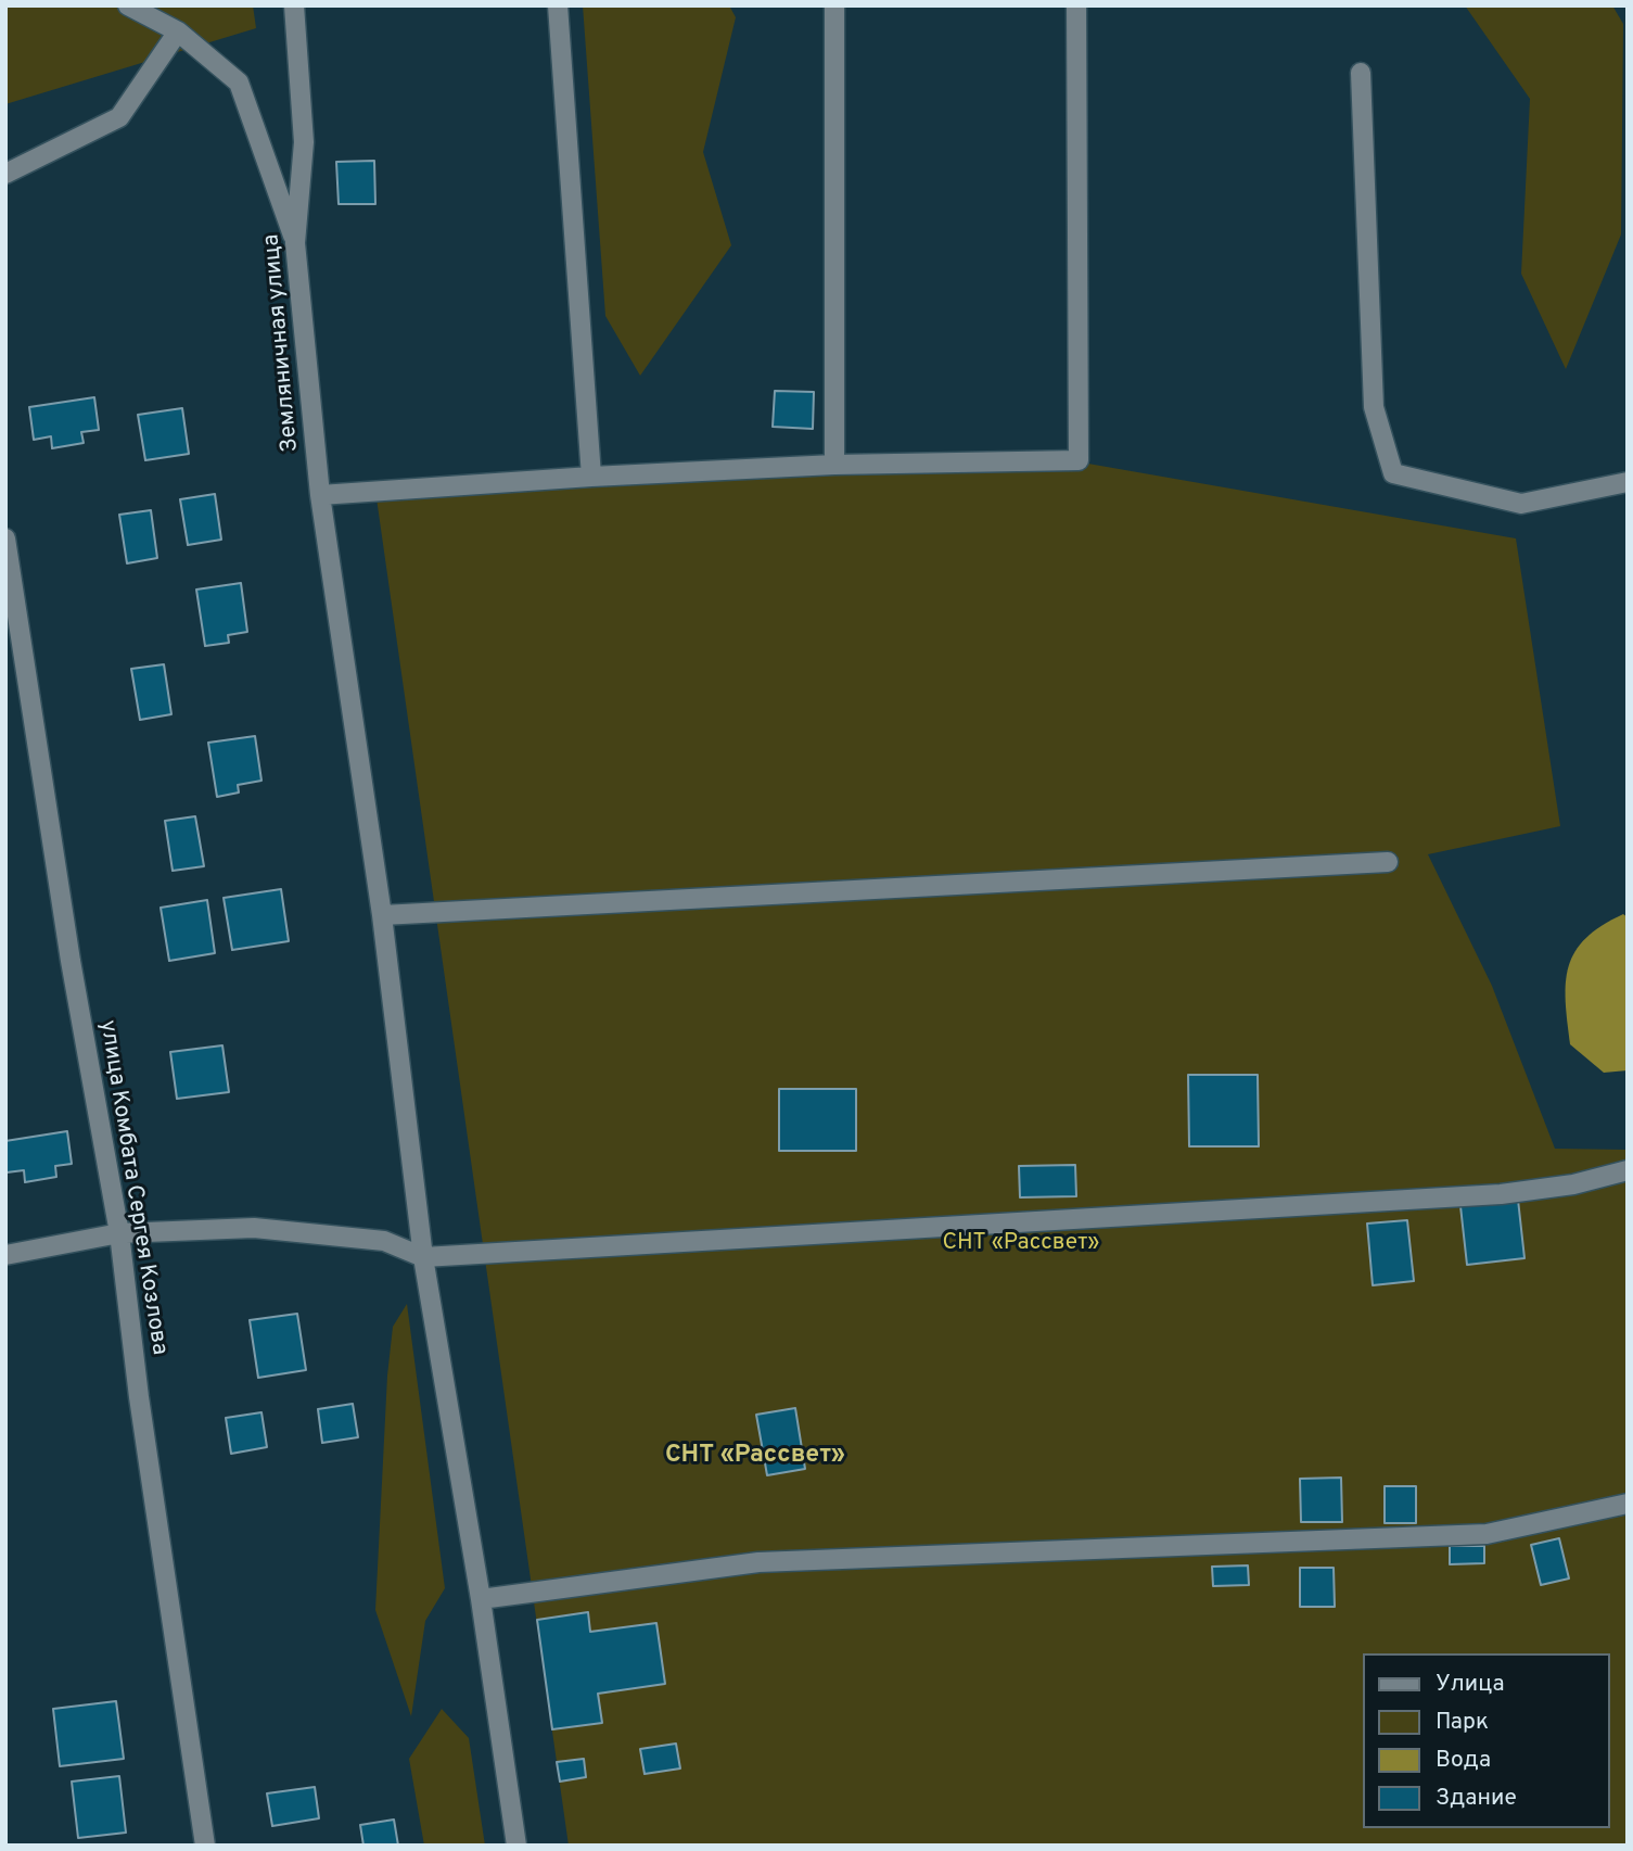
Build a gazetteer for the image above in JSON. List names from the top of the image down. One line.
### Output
{"streets":{"street":["Земляничная улица","улица Комбата Сергея Козлова"]},"districts":["СНТ «Рассвет»"],"parks":["СНТ «Рассвет»"],"legend":["Улица","Парк","Вода","Здание"]}
